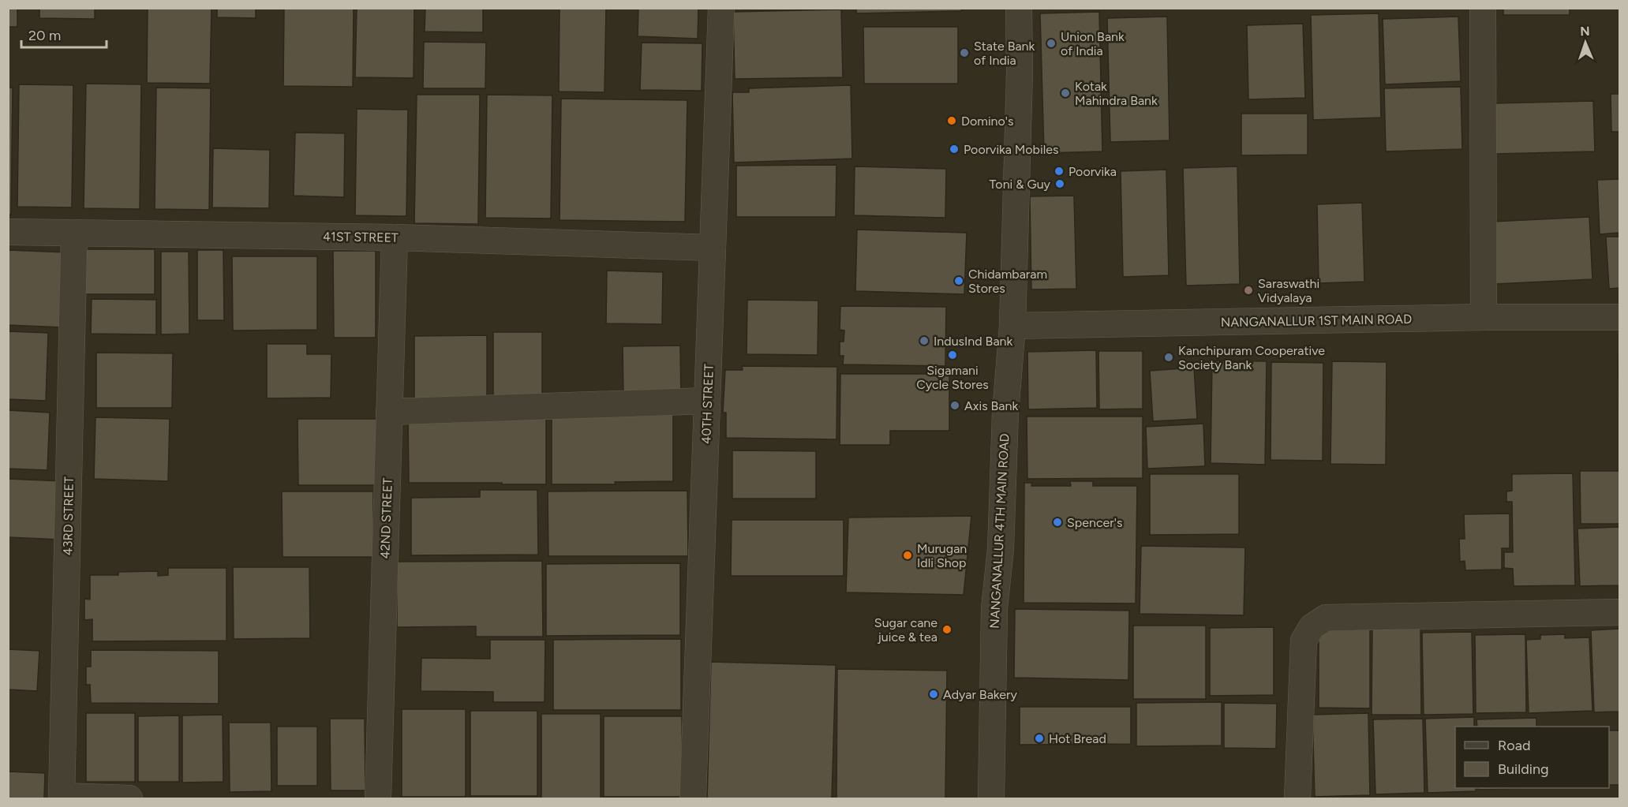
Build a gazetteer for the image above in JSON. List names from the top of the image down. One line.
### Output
{"streets":{"street":["41ST STREET","NANGANALLUR 1ST MAIN ROAD","40TH STREET","43RD STREET","42ND STREET","NANGANALLUR 4TH MAIN ROAD"]},"crossings":[["41ST STREET","40TH STREET"],["41ST STREET","43RD STREET"],["41ST STREET","42ND STREET"],["NANGANALLUR 1ST MAIN ROAD","NANGANALLUR 4TH MAIN ROAD"]],"places":["Union Bank of India","State Bank of India","Kotak Mahindra Bank","Domino's","Poorvika Mobiles","Poorvika","Toni & Guy","Chidambaram Stores","Saraswathi Vidyalaya","IndusInd Bank","Sigamani Cycle Stores","Kanchipuram Cooperative Society Bank","Axis Bank","Spencer's","Murugan Idli Shop","Sugar cane juice & tea","Adyar Bakery","Hot Bread"],"legend":["Road","Building"],"scale_bar":"20 m","north":"top"}
